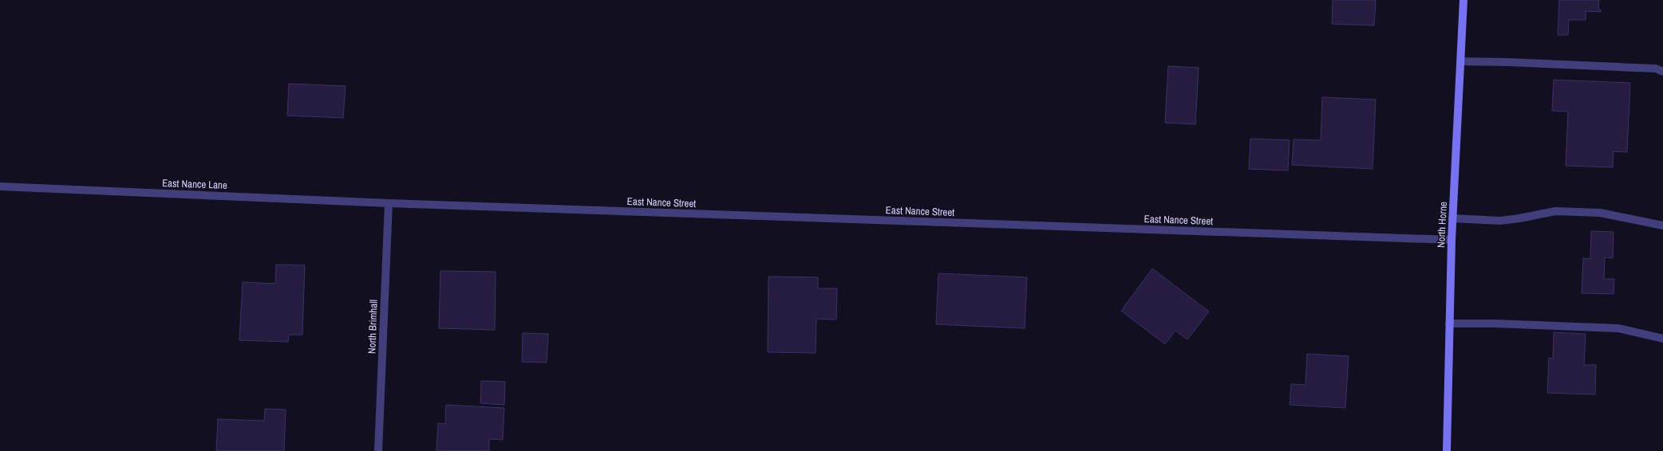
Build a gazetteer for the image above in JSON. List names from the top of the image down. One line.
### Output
{"streets":{"street":["East Nance Lane","East Nance Street","North Horne","North Brimhall"]},"crossings":[["East Nance Lane","East Nance Street"],["East Nance Lane","North Brimhall"],["East Nance Street","North Horne"],["East Nance Street","North Brimhall"]]}
